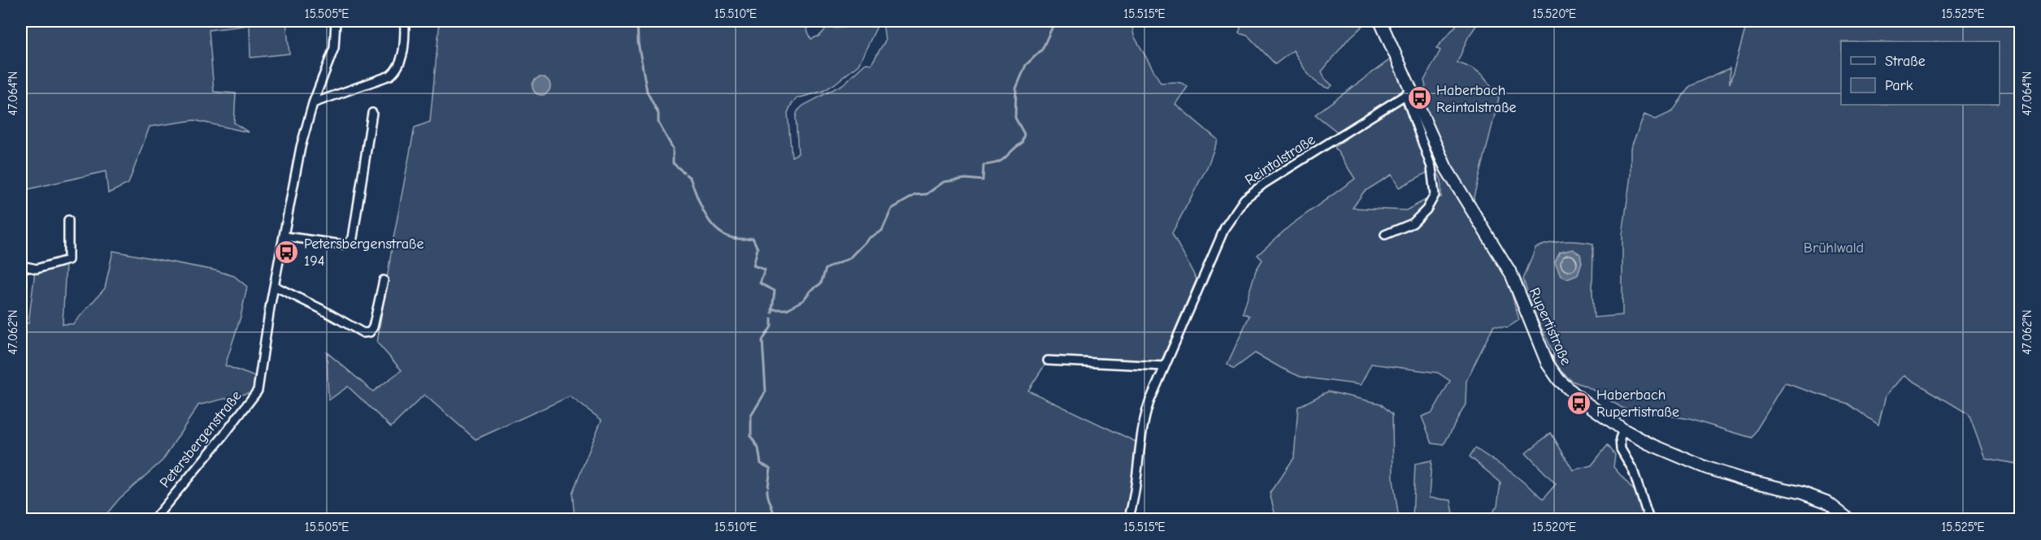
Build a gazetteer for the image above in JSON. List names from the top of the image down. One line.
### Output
{"streets":{"main road":["Rupertistraße"],"street":["Reintalstraße","Petersbergenstraße"]},"crossings":[["Reintalstraße","Rupertistraße"]],"parks":["Brühlwald"],"places":{"bus stop":["Haberbach Reintalstraße","Petersbergenstraße 194","Haberbach Rupertistraße"]},"legend":["Straße","Park"],"coordinates":["15.505°E","15.510°E","15.515°E","15.520°E","15.525°E","47.064°N","47.062°N"]}
